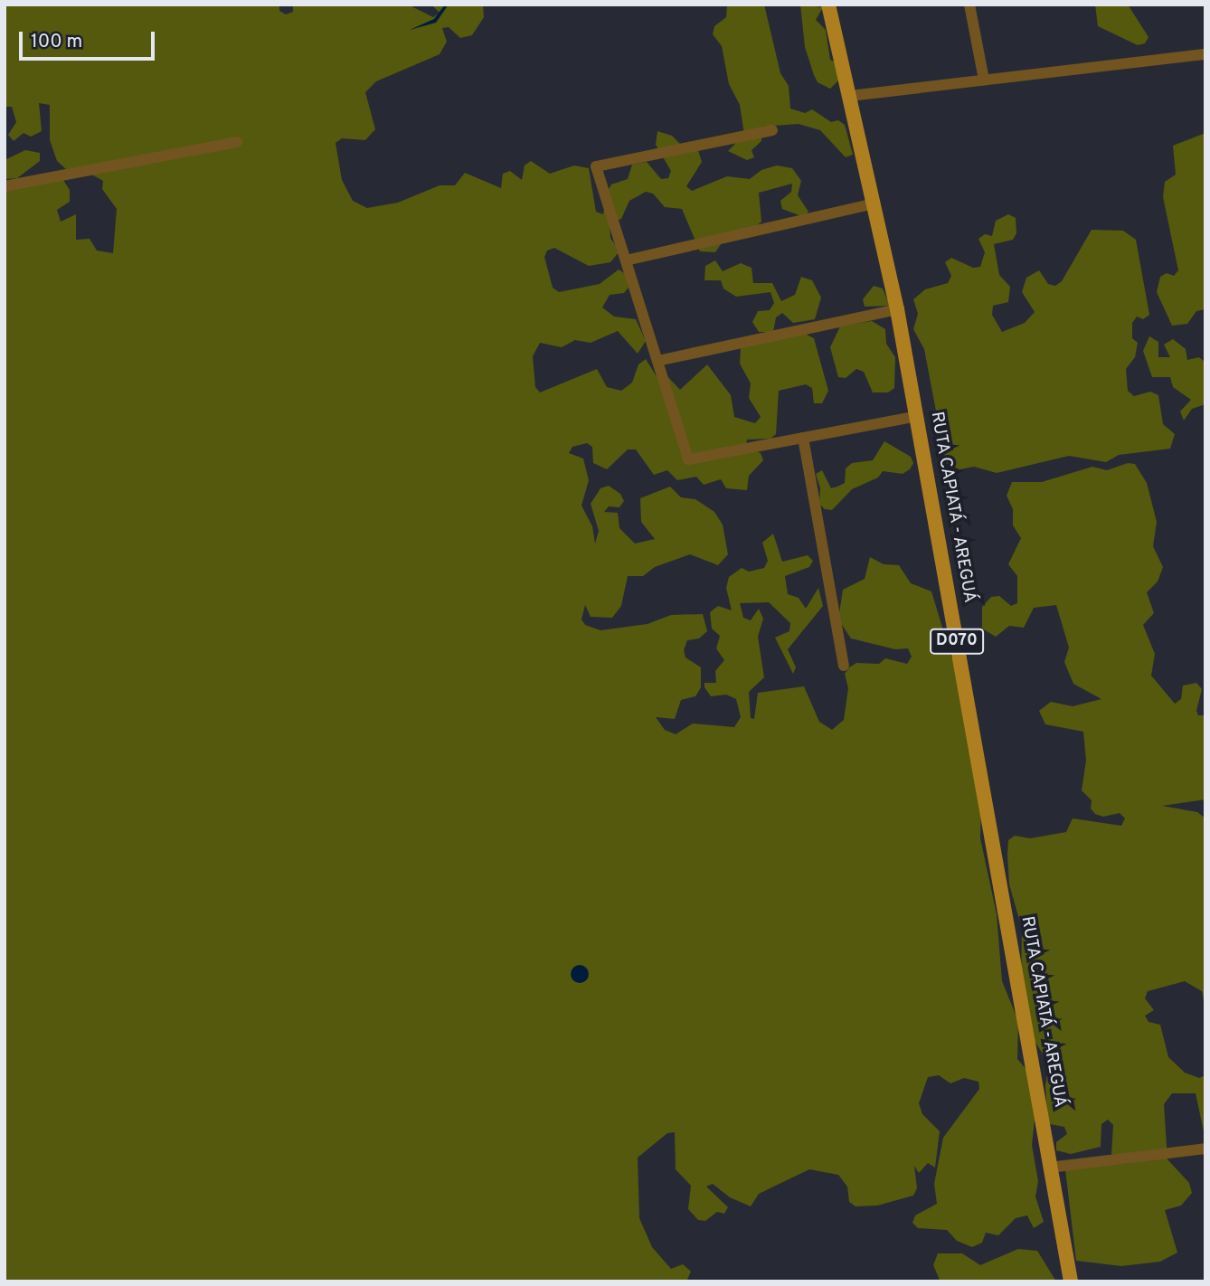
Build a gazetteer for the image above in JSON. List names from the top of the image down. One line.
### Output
{"streets":{"main road":["RUTA CAPIATÁ - AREGUÁ","D070"]},"scale_bar":"100 m"}
